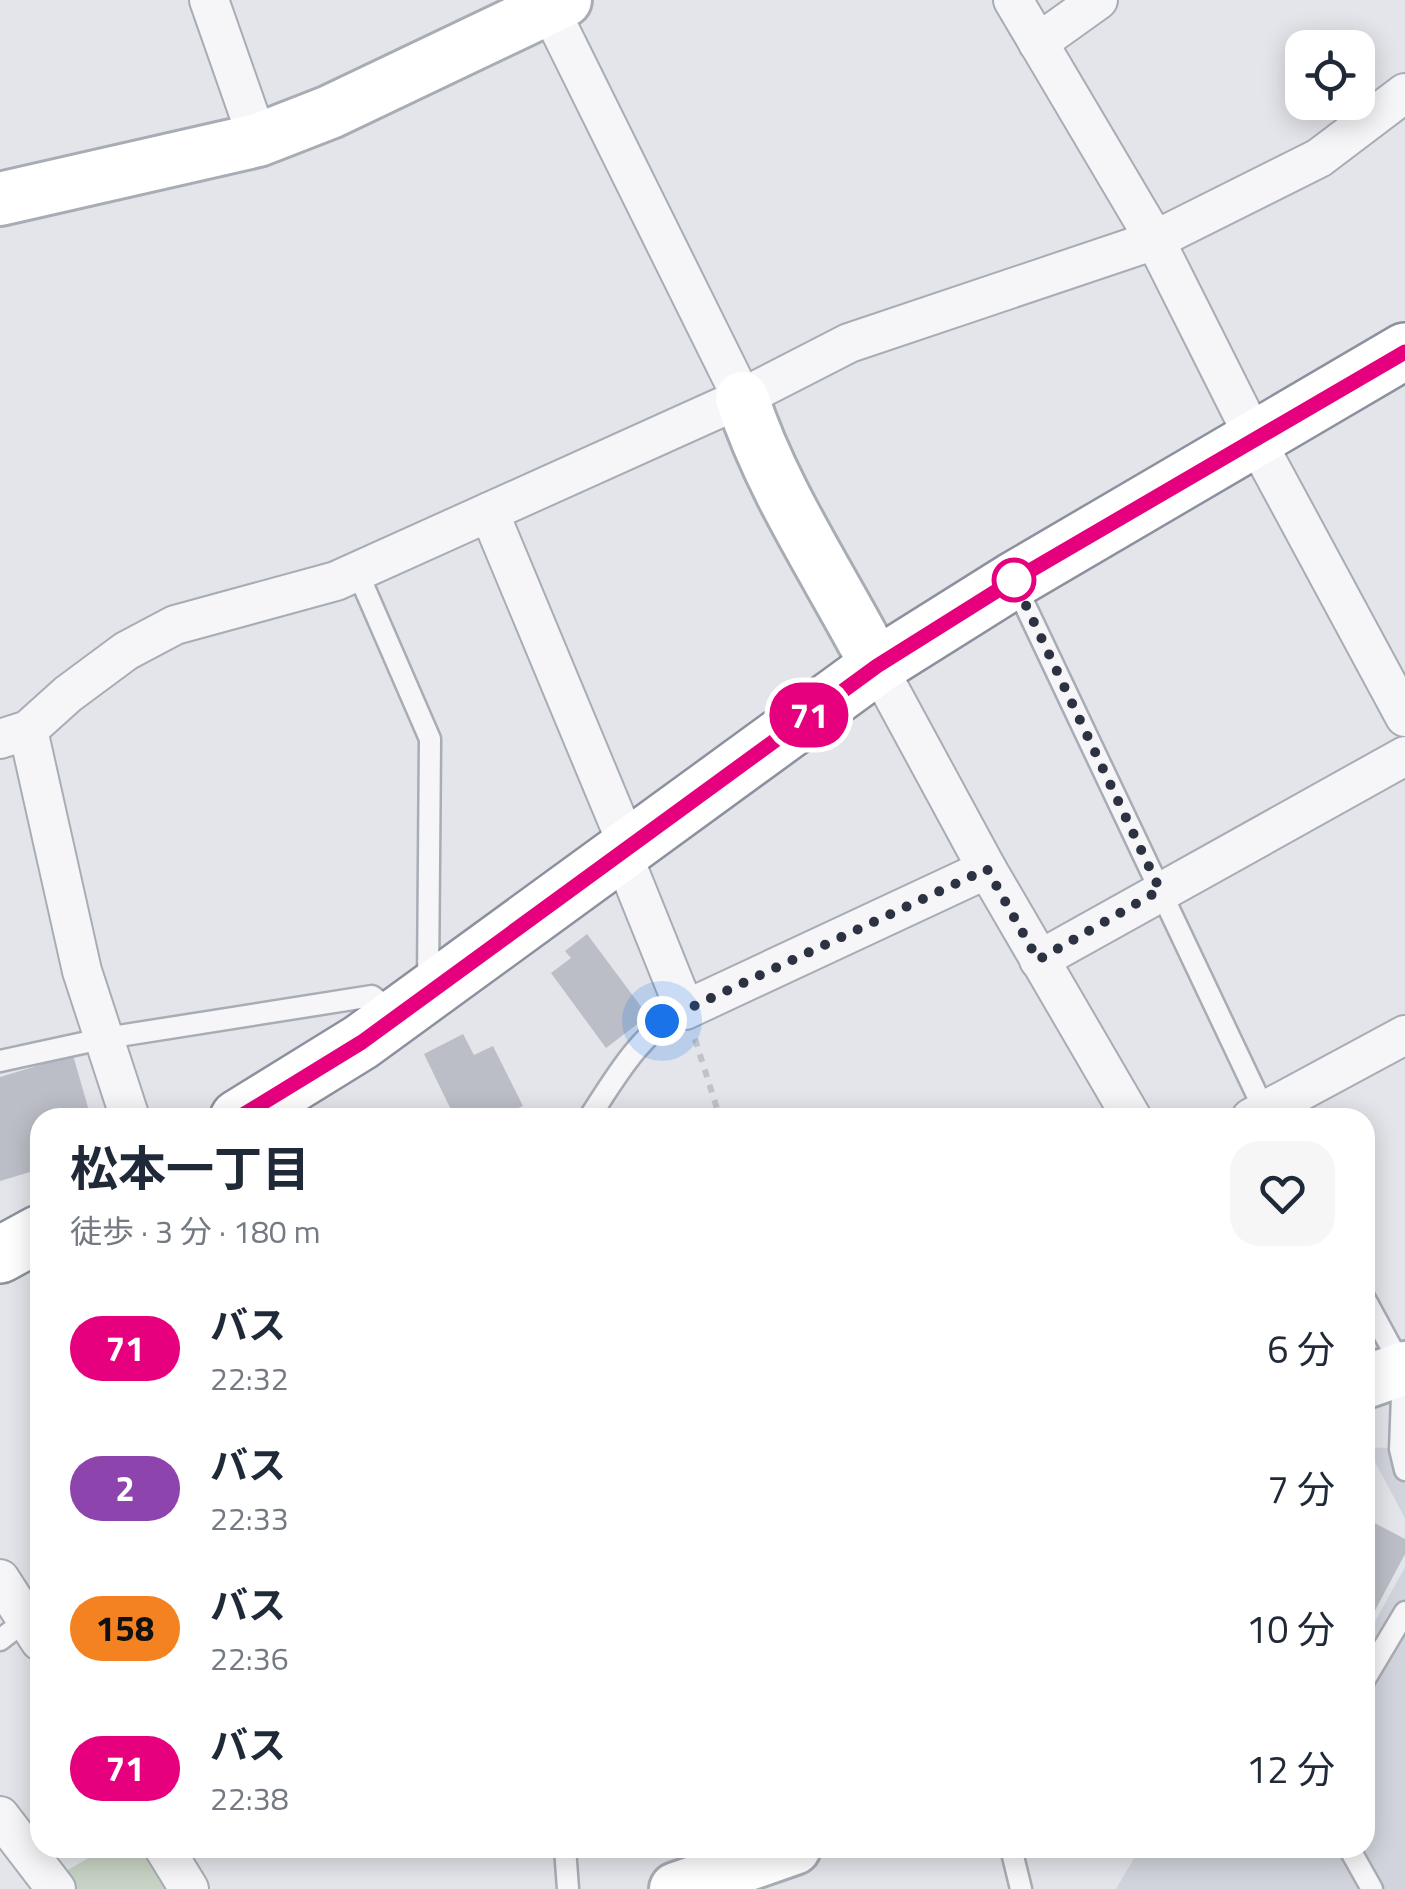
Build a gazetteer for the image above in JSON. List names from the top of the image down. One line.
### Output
{"lines":["bus line 71"],"page":{"on_map":"71","heading":["松本一丁目","徒歩 · 3 分 · 180 m"],"list":[{"mark":"71","name":"バス","note":"22:32","value":"6 分"},{"mark":"2","name":"バス","note":"22:33","value":"7 分"},{"mark":"158","name":"バス","note":"22:36","value":"10 分"},{"mark":"71","name":"バス","note":"22:38","value":"12 分"}]}}
